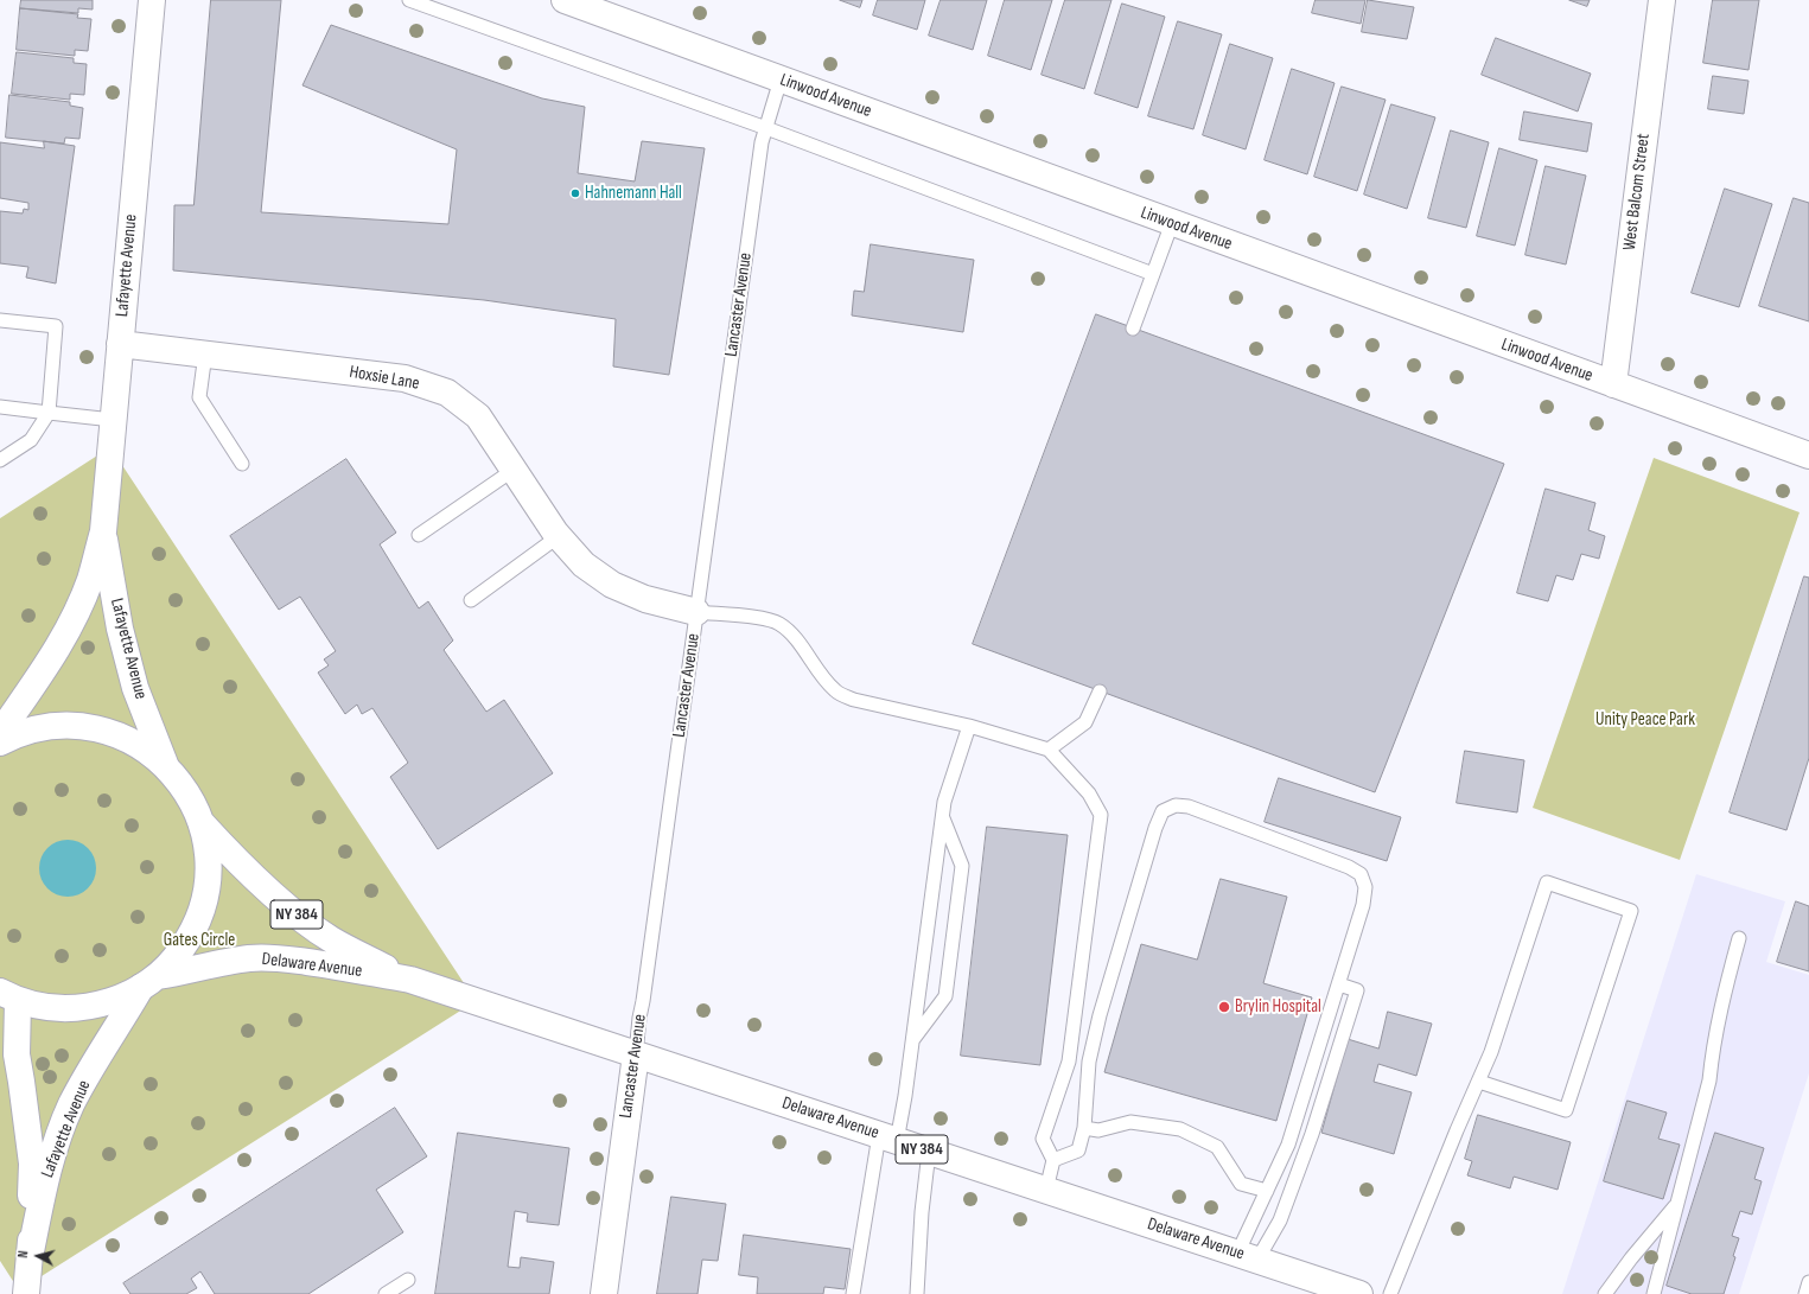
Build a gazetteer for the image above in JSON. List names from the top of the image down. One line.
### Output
{"streets":{"street":["Linwood Avenue","West Balcom Street","Lafayette Avenue","Lancaster Avenue","Hoxsie Lane","NY 384","Delaware Avenue"]},"crossings":[["Linwood Avenue","West Balcom Street"],["Linwood Avenue","Lancaster Avenue"],["Lafayette Avenue","Hoxsie Lane"],["Lafayette Avenue","NY 384"],["Lafayette Avenue","Delaware Avenue"],["Lancaster Avenue","Hoxsie Lane"],["Lancaster Avenue","Delaware Avenue"],["NY 384","Delaware Avenue"]],"parks":["Unity Peace Park","Gates Circle"],"places":["Hahnemann Hall","Brylin Hospital"],"north":"left"}
